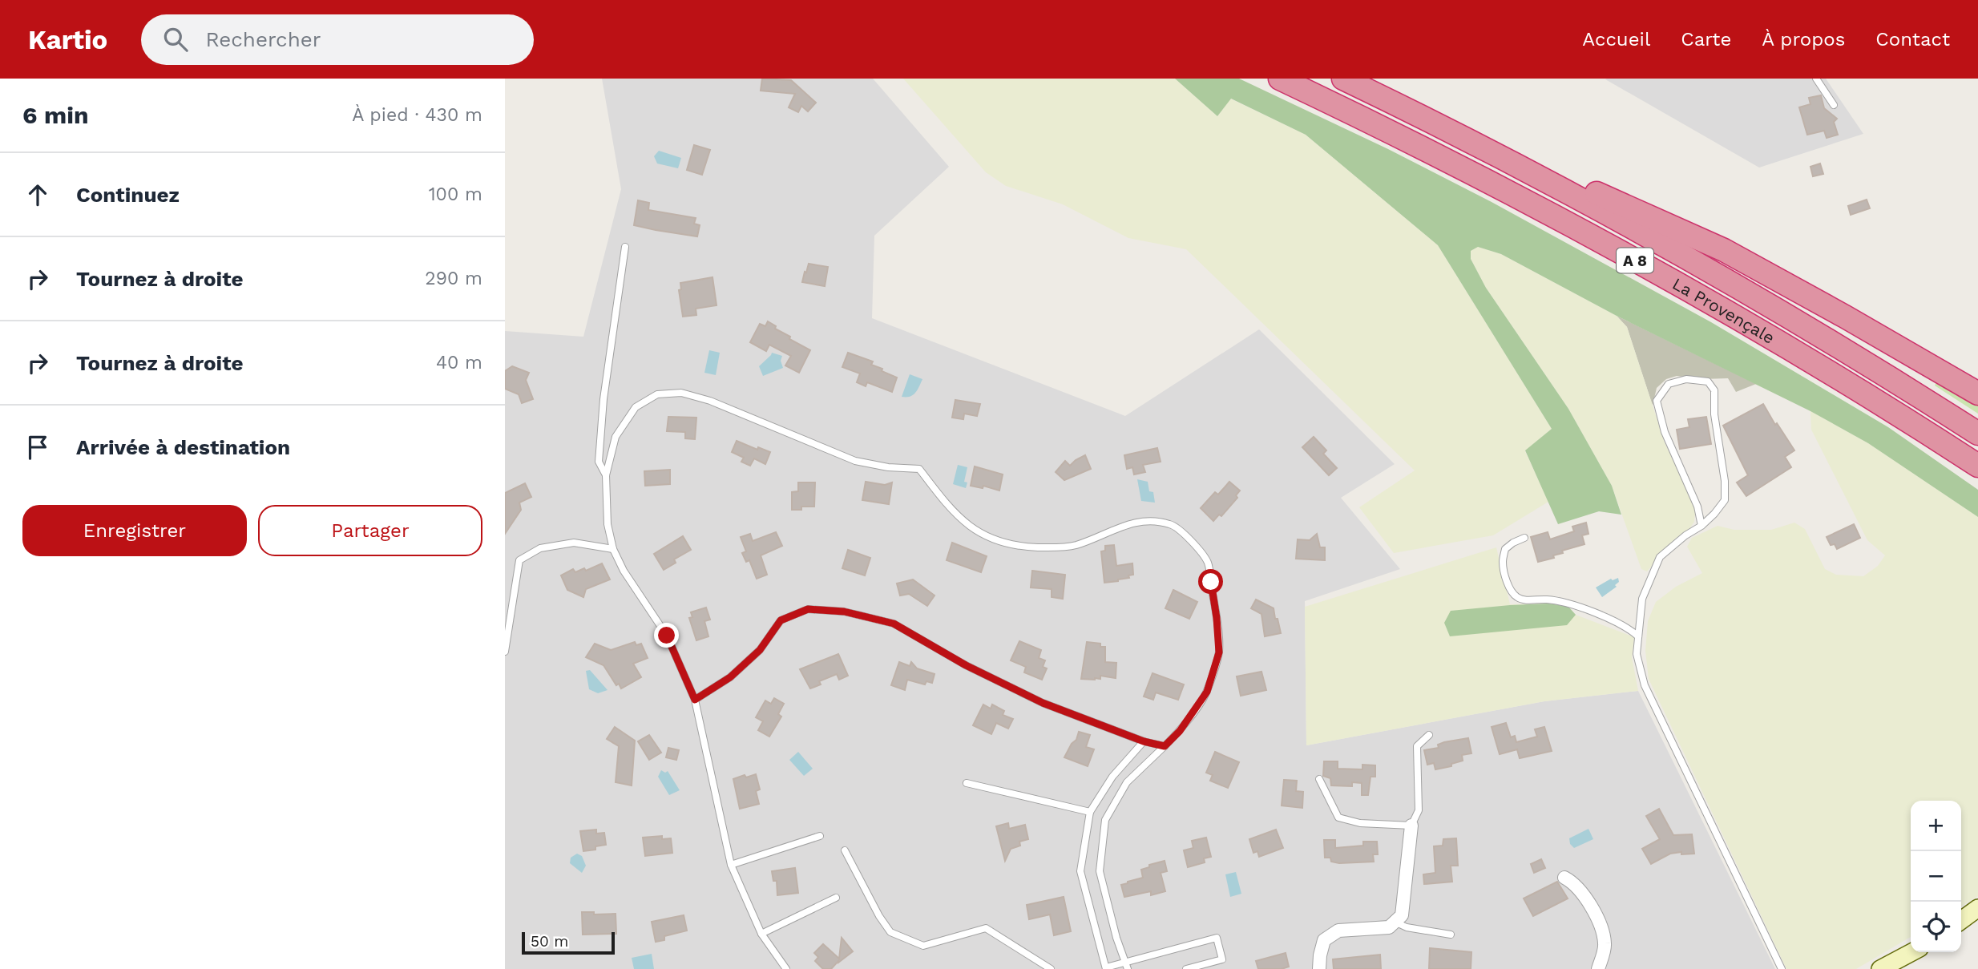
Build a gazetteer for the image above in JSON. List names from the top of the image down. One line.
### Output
{"streets":{"highway":["A 8","La Provençale"]},"scale_bar":"50 m","page":{"header":"Kartio","search":"Rechercher","nav":["Accueil","Carte","À propos","Contact"],"heading":["6 min","À pied · 430 m"],"list":[["Continuez","100 m"],["Tournez à droite","290 m"],["Tournez à droite","40 m"],"Arrivée à destination"],"buttons":["Enregistrer","Partager"],"map_buttons":["+","−"],"scale":"50 m"}}
